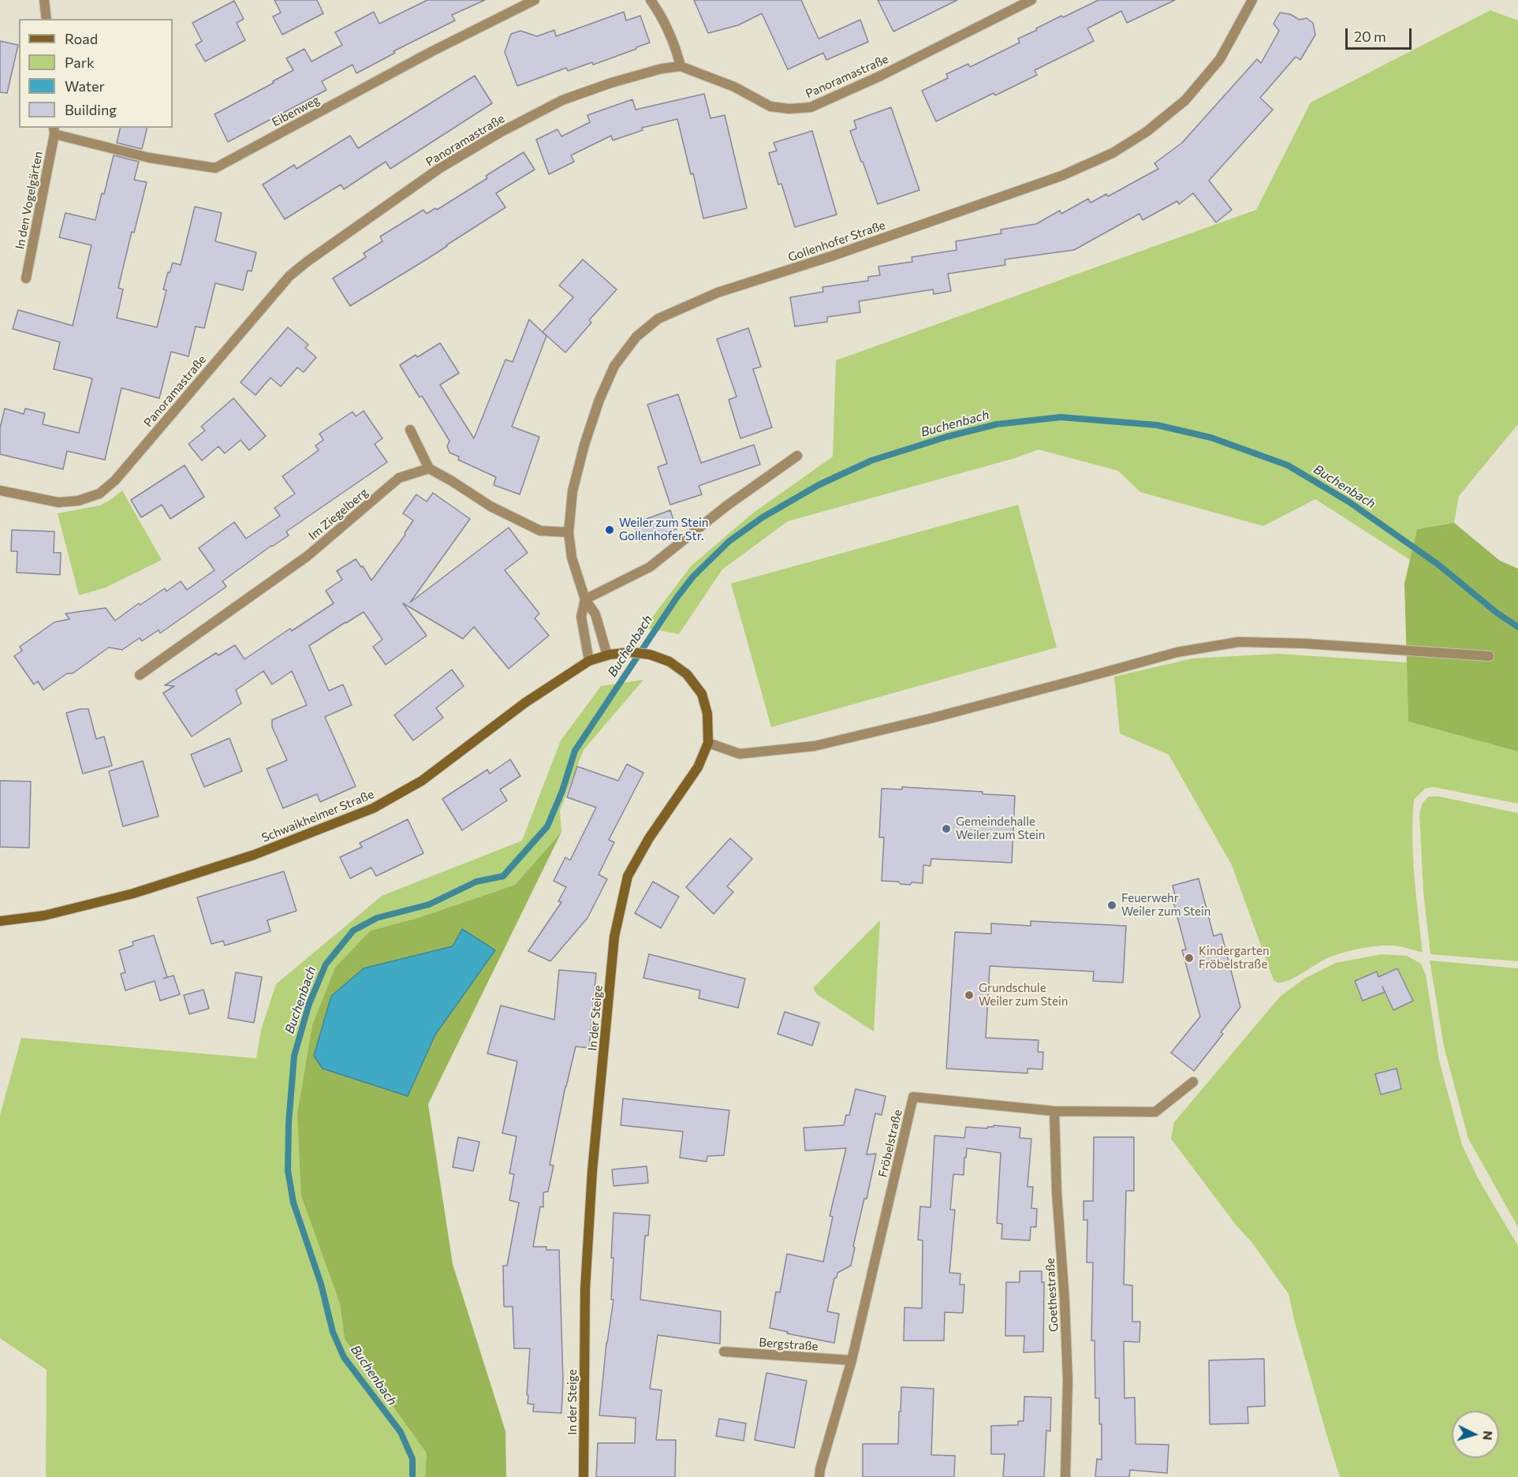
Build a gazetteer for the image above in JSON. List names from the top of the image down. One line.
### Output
{"streets":{"main road":["Schwaikheimer Straße","In der Steige"],"street":["Panoramastraße","Eibenweg","In den Vogelgärten","Gollenhofer Straße","Im Ziegelberg","Fröbelstraße","Goethestraße","Bergstraße"]},"crossings":[["Eibenweg","In den Vogelgärten"],["Gollenhofer Straße","Schwaikheimer Straße"],["Gollenhofer Straße","In der Steige"],["Schwaikheimer Straße","In der Steige"],["Fröbelstraße","Goethestraße"],["Fröbelstraße","Bergstraße"]],"water":["Buchenbach"],"places":["Weiler zum Stein Gollenhofer Str.","Gemeindehalle Weiler zum Stein","Feuerwehr Weiler zum Stein","Kindergarten Fröbelstraße","Grundschule Weiler zum Stein"],"legend":["Road","Park","Water","Building"],"scale_bar":"20 m","north":"right"}
